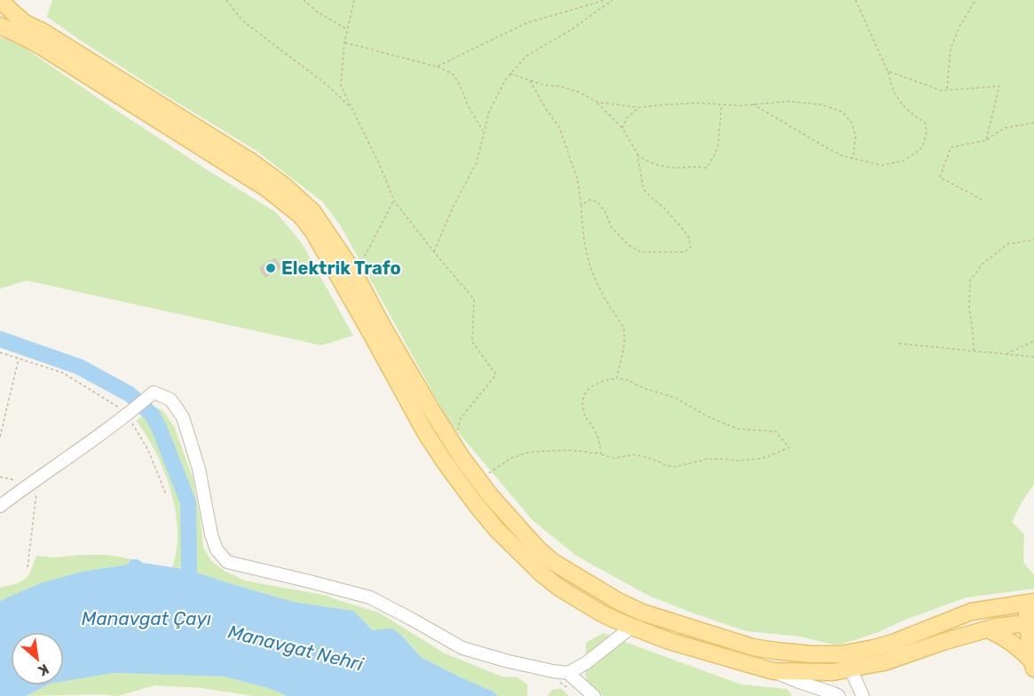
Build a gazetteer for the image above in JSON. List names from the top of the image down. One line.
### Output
{"water":["Manavgat Çayı","Manavgat Nehri"],"places":["Elektrik Trafo"],"north":"bottom right"}
